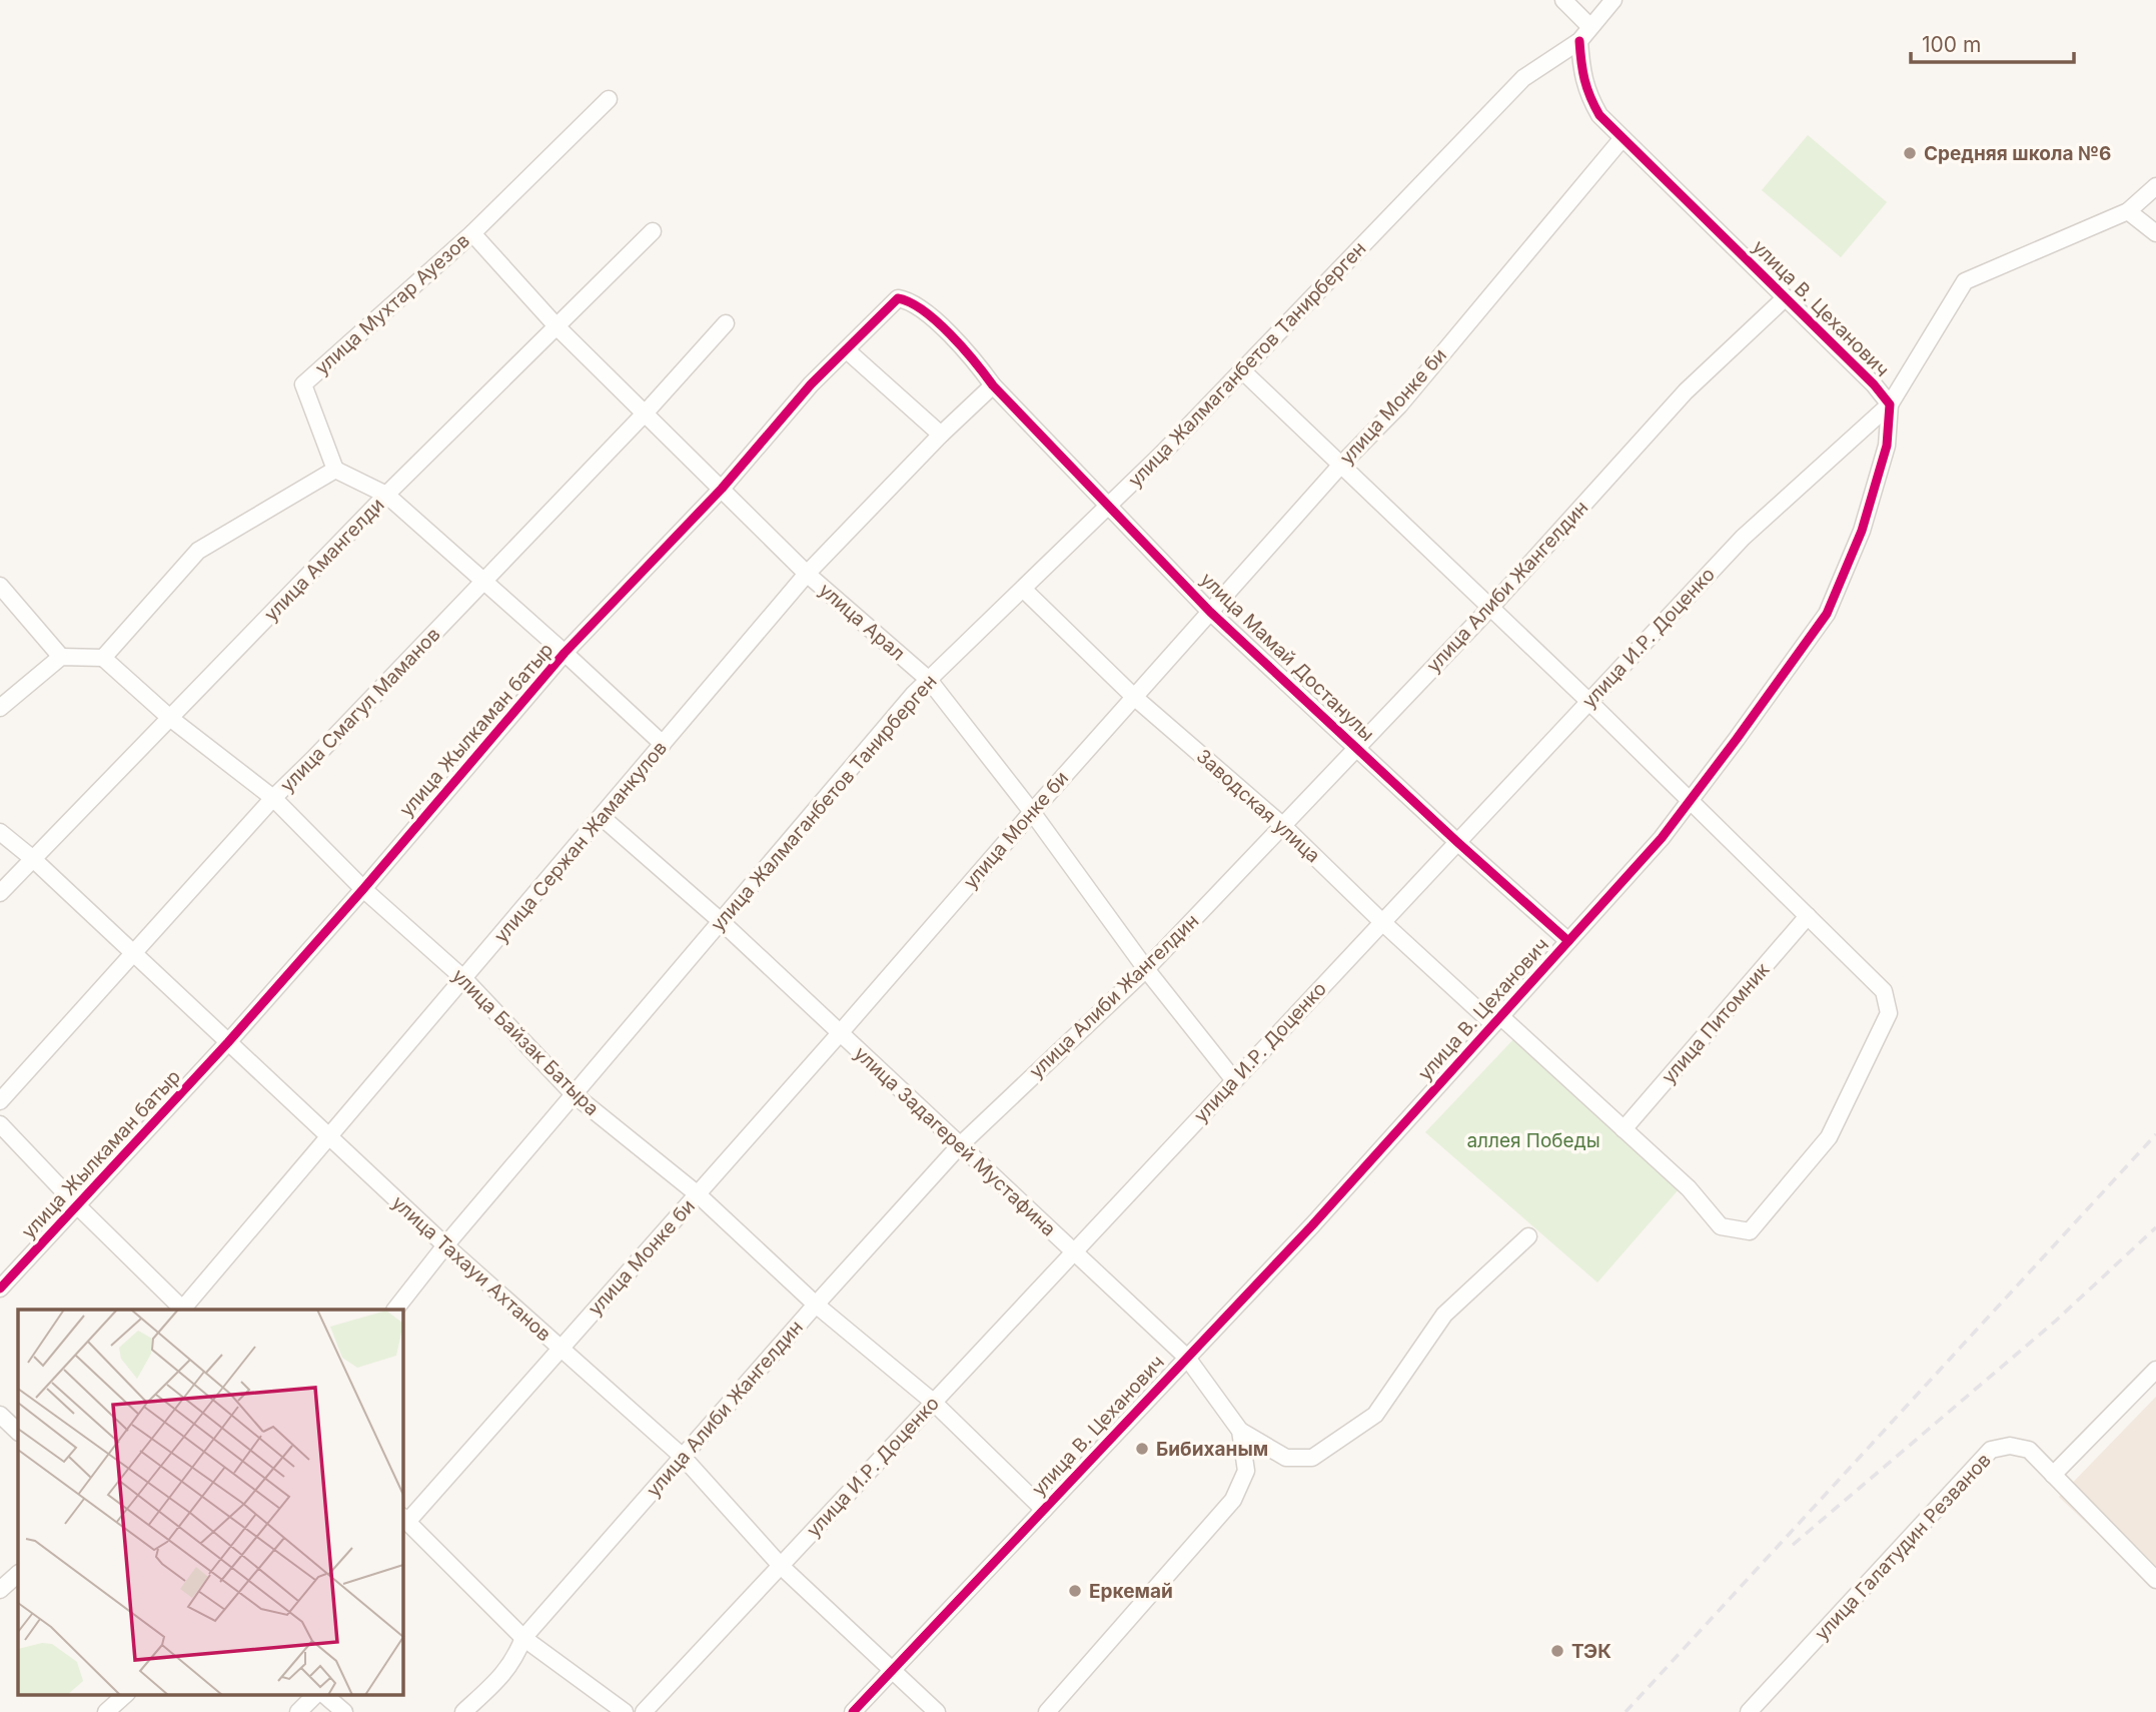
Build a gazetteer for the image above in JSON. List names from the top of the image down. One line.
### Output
{"streets":{"street":["улица Мухтар Ауезов","улица В. Цеханович","улица Жалмаганбетов Танирберген","улица Монке би","улица Амангелди","улица Алиби Жангелдин","улица Арал","улица И.Р. Доценко","улица Мамай Достанулы","улица Смагул Маманов","улица Жылкаман батыр","Заводская улица","улица Сержан Жаманкулов","улица Питомник","улица Байзак Батыра","улица Задагерей Мустафина","улица Тахауи Ахтанов","улица Галатудин Резванов"]},"crossings":[["улица Мухтар Ауезов","улица Арал"],["улица В. Цеханович","улица Жалмаганбетов Танирберген"],["улица В. Цеханович","улица Монке би"],["улица В. Цеханович","улица Алиби Жангелдин"],["улица В. Цеханович","улица И.Р. Доценко"],["улица В. Цеханович","улица Мамай Достанулы"],["улица В. Цеханович","Заводская улица"],["улица В. Цеханович","улица Байзак Батыра"],["улица В. Цеханович","улица Задагерей Мустафина"],["улица В. Цеханович","улица Тахауи Ахтанов"],["улица Жалмаганбетов Танирберген","улица Арал"],["улица Жалмаганбетов Танирберген","улица Мамай Достанулы"],["улица Жалмаганбетов Танирберген","Заводская улица"],["улица Жалмаганбетов Танирберген","улица Байзак Батыра"],["улица Жалмаганбетов Танирберген","улица Задагерей Мустафина"],["улица Жалмаганбетов Танирберген","улица Тахауи Ахтанов"],["улица Монке би","улица Арал"],["улица Монке би","улица Мамай Достанулы"],["улица Монке би","Заводская улица"],["улица Монке би","улица Байзак Батыра"],["улица Монке би","улица Задагерей Мустафина"],["улица Монке би","улица Тахауи Ахтанов"],["улица Амангелди","улица Арал"],["улица Амангелди","улица Байзак Батыра"],["улица Амангелди","улица Тахауи Ахтанов"],["улица Алиби Жангелдин","улица Арал"],["улица Алиби Жангелдин","улица Мамай Достанулы"],["улица Алиби Жангелдин","Заводская улица"],["улица Алиби Жангелдин","улица Байзак Батыра"],["улица Алиби Жангелдин","улица Задагерей Мустафина"],["улица Алиби Жангелдин","улица Тахауи Ахтанов"],["улица Арал","улица И.Р. Доценко"],["улица Арал","улица Смагул Маманов"],["улица Арал","улица Жылкаман батыр"],["улица Арал","улица Сержан Жаманкулов"],["улица И.Р. Доценко","улица Мамай Достанулы"],["улица И.Р. Доценко","Заводская улица"],["улица И.Р. Доценко","улица Байзак Батыра"],["улица И.Р. Доценко","улица Задагерей Мустафина"],["улица И.Р. Доценко","улица Тахауи Ахтанов"],["улица Мамай Достанулы","улица Жылкаман батыр"],["улица Мамай Достанулы","улица Сержан Жаманкулов"],["улица Смагул Маманов","улица Байзак Батыра"],["улица Смагул Маманов","улица Тахауи Ахтанов"],["улица Жылкаман батыр","улица Сержан Жаманкулов"],["улица Жылкаман батыр","улица Байзак Батыра"],["улица Жылкаман батыр","улица Тахауи Ахтанов"],["Заводская улица","улица Питомник"],["улица Сержан Жаманкулов","улица Байзак Батыра"],["улица Сержан Жаманкулов","улица Задагерей Мустафина"],["улица Сержан Жаманкулов","улица Тахауи Ахтанов"]],"parks":["аллея Победы"],"places":["Средняя школа №6","Бибиханым","Еркемай","ТЭК"],"scale_bar":"100 m"}
